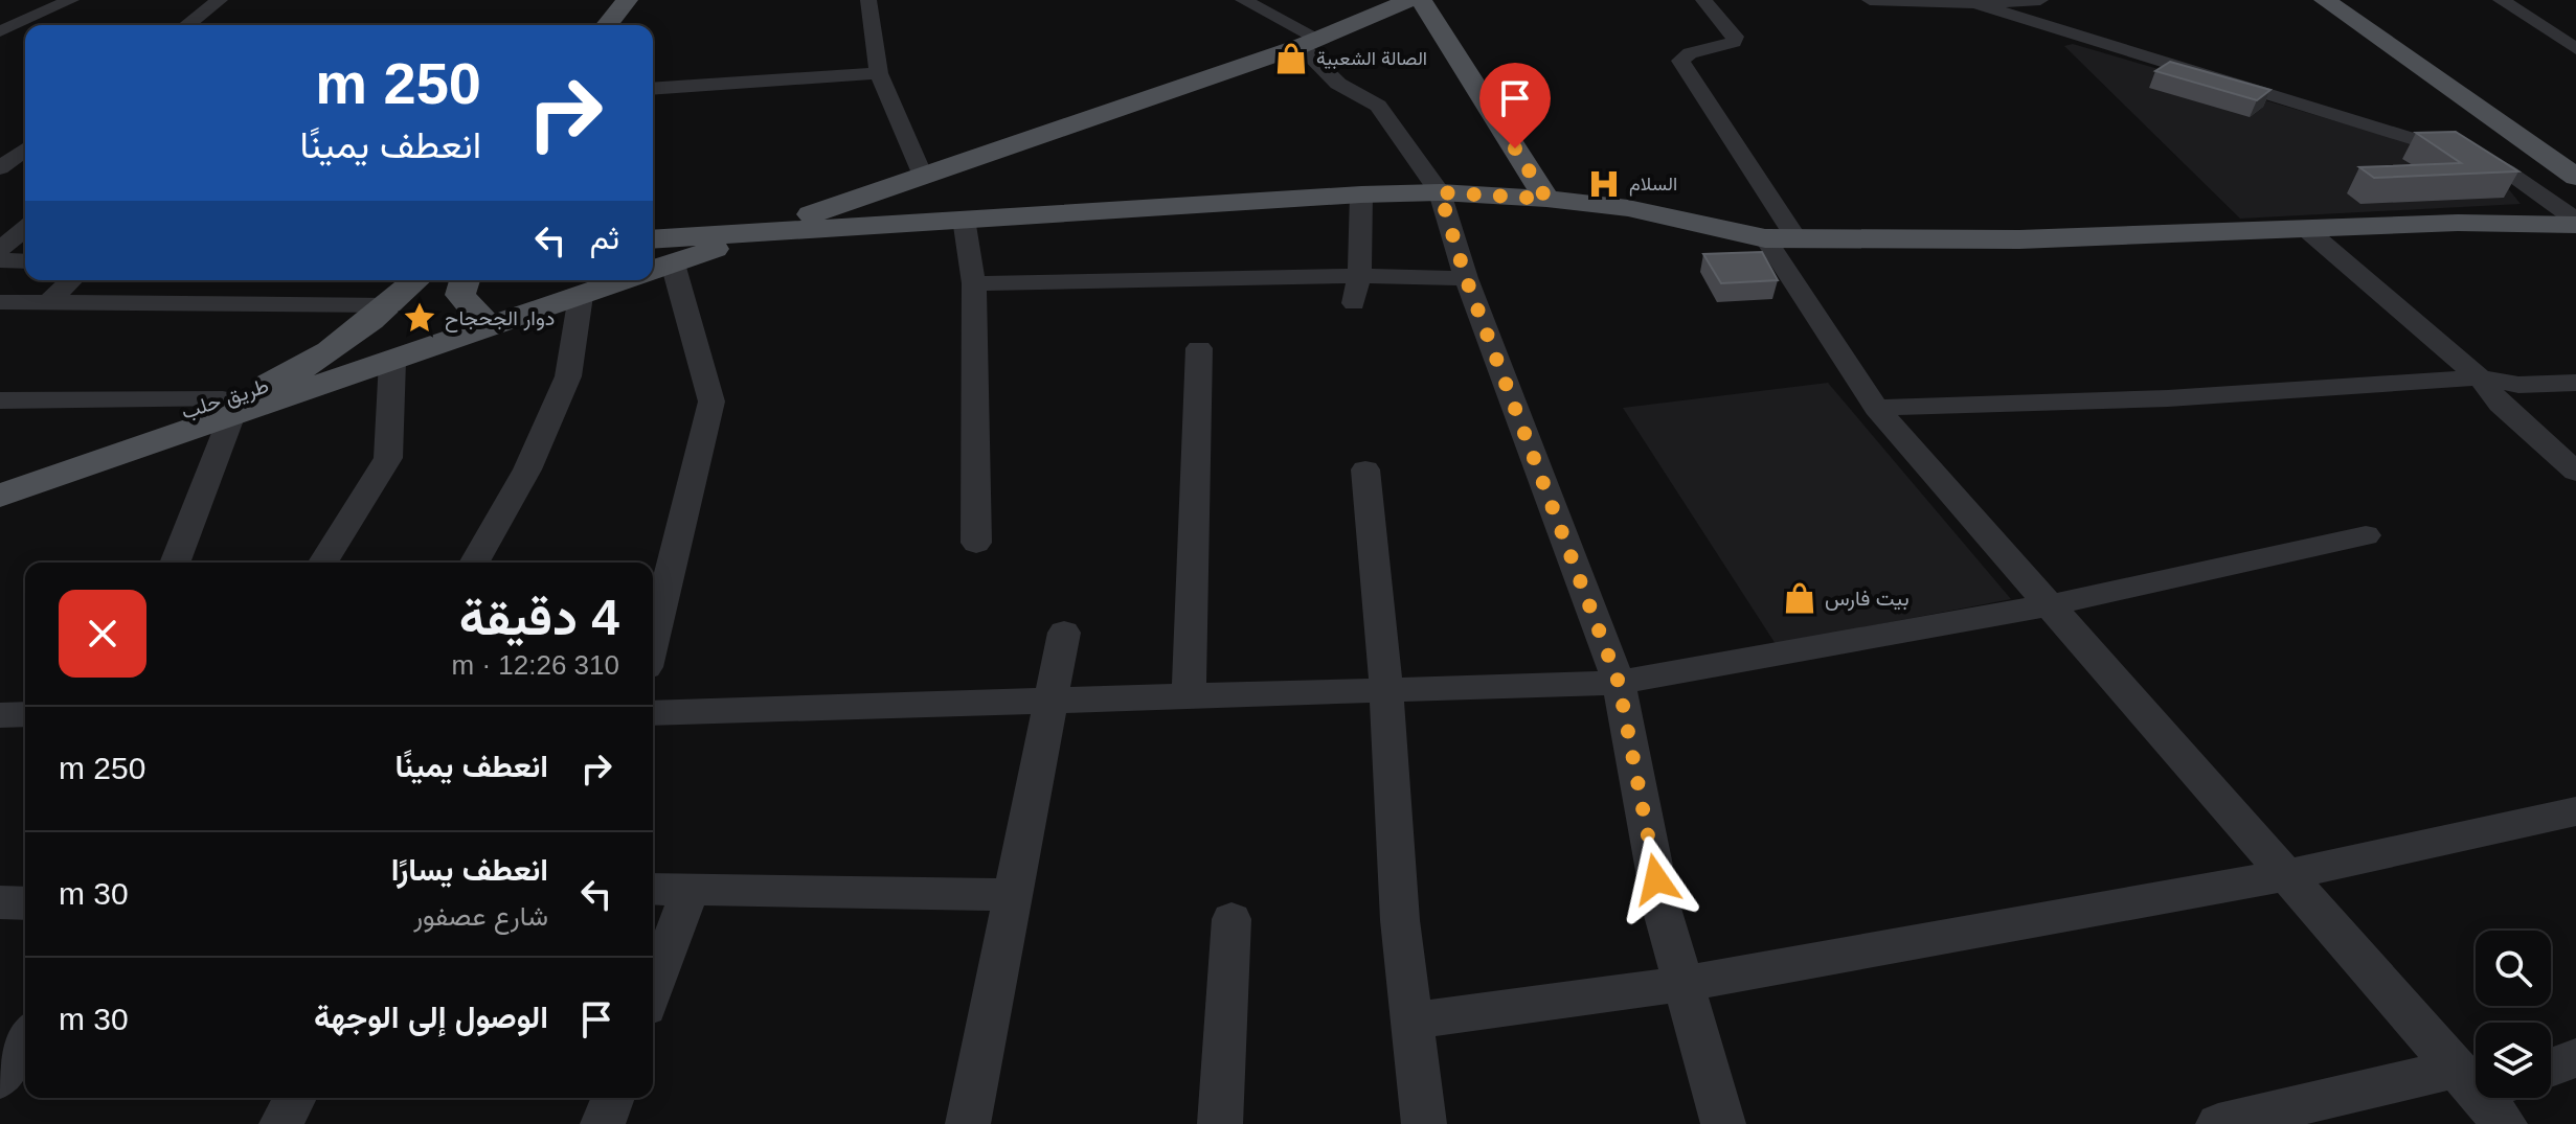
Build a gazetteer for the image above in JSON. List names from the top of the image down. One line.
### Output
{"streets":{"main road":["طريق حلب"]},"places":{"shop":["الصالة الشعبية","بيت فارس"],"hospital":["السلام"],"place":["دوار الجحجاح"]},"page":{"turn":["250 m","انعطف يمينًا"],"then":"ثم","heading":["4 دقيقة","310 m · 12:26"],"list":[{"name":"انعطف يمينًا","value":"250 m"},{"name":"انعطف يسارًا","note":"شارع عصفور","value":"30 m"},{"name":"الوصول إلى الوجهة","value":"30 m"}]}}
